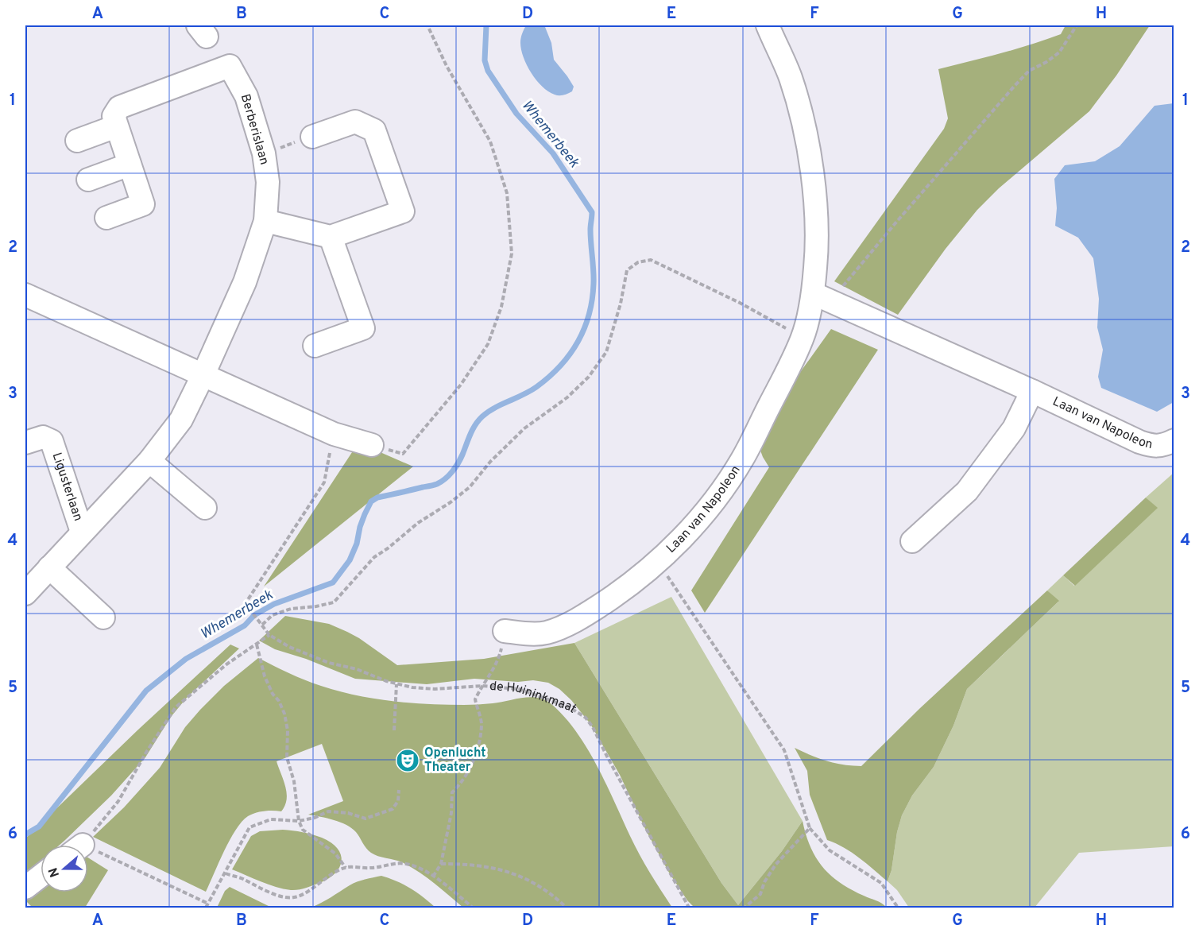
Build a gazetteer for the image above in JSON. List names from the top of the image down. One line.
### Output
{"streets":{"street":["Berberislaan","Laan van Napoleon","Ligusterlaan"],"path":["de Huininkmaat"]},"crossings":[["Berberislaan","Ligusterlaan"]],"water":["Whemerbeek"],"places":{"theatre":["Openlucht Theater"]},"north":"left","grid":{"columns":["A","B","C","D","E","F","G","H"],"rows":["1","2","3","4","5","6"]}}
